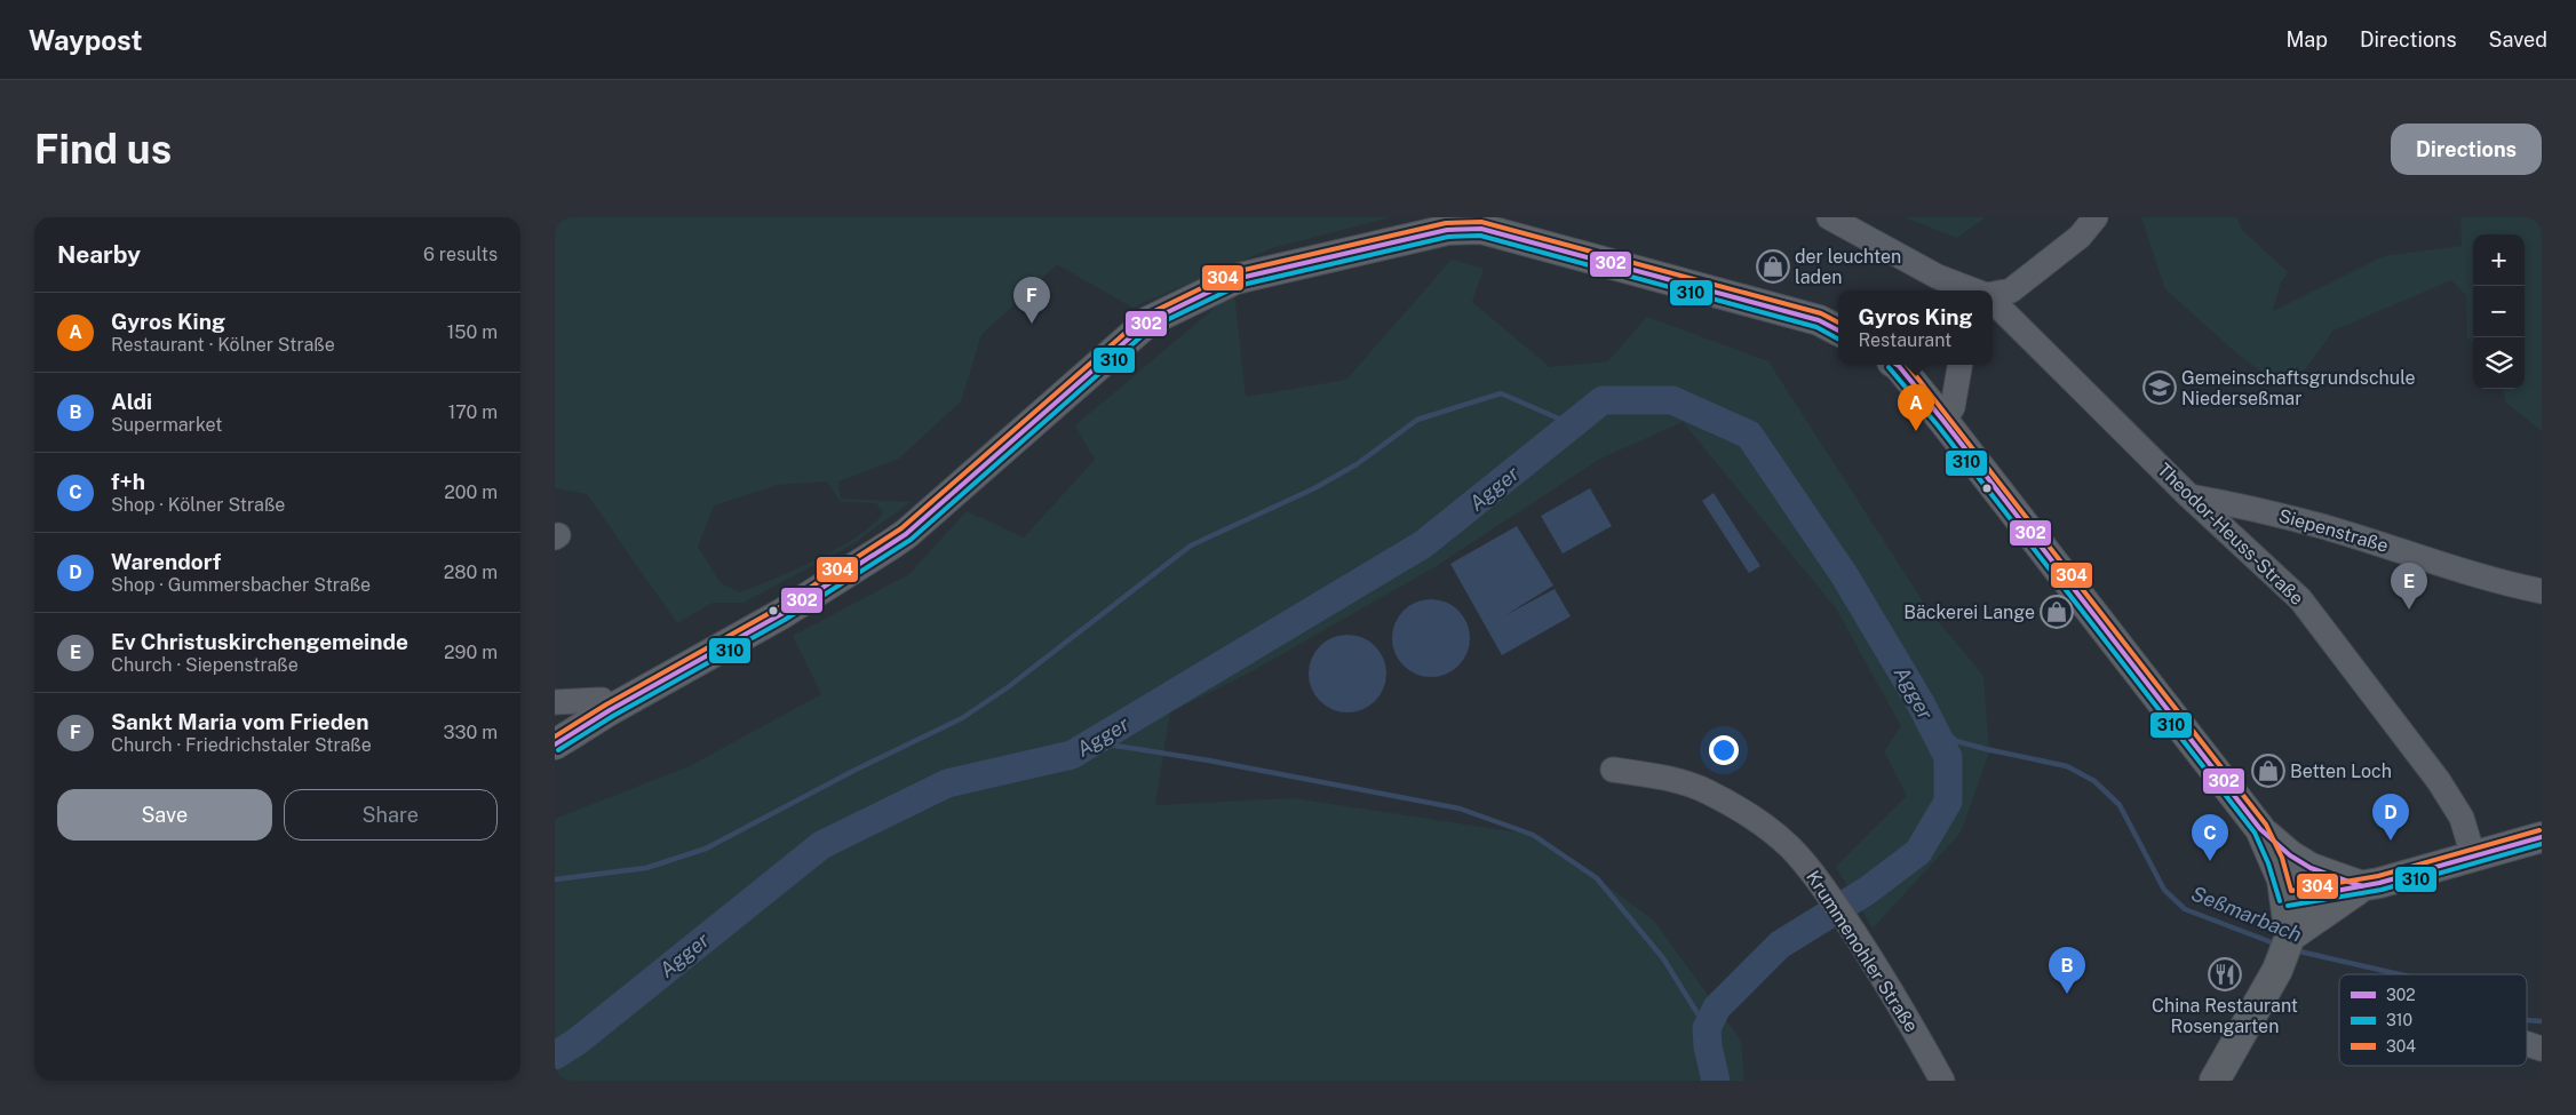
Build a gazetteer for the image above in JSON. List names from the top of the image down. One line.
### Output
{"streets":{"street":["Siepenstraße","Theodor-Heuss-Straße","Krummenohler Straße"]},"crossings":[["Siepenstraße","Theodor-Heuss-Straße"]],"water":["Agger","Seßmarbach"],"places":{"shop":["der leuchten laden","Bäckerei Lange","Betten Loch"],"school or university":["Gemeinschaftsgrundschule Niederseßmar"],"restaurant":["China Restaurant Rosengarten"]},"lines":["transit line 304","transit line 302","transit line 310"],"legend":["302","310","304"],"page":{"header":"Waypost","nav":["Map","Directions","Saved"],"buttons":["Directions",["Save","Share"]],"title":"Find us","heading":["Nearby","6 results"],"map_buttons":["+","−"],"pins":["F","A","E","D","C","B"],"popup":["Gyros King","Restaurant"],"list":[{"mark":"A","name":"Gyros King","note":"Restaurant · Kölner Straße","value":"150 m"},{"mark":"B","name":"Aldi","note":"Supermarket","value":"170 m"},{"mark":"C","name":"f+h","note":"Shop · Kölner Straße","value":"200 m"},{"mark":"D","name":"Warendorf","note":"Shop · Gummersbacher Straße","value":"280 m"},{"mark":"E","name":"Ev Christuskirchengemeinde","note":"Church · Siepenstraße","value":"290 m"},{"mark":"F","name":"Sankt Maria vom Frieden","note":"Church · Friedrichstaler Straße","value":"330 m"}]}}
